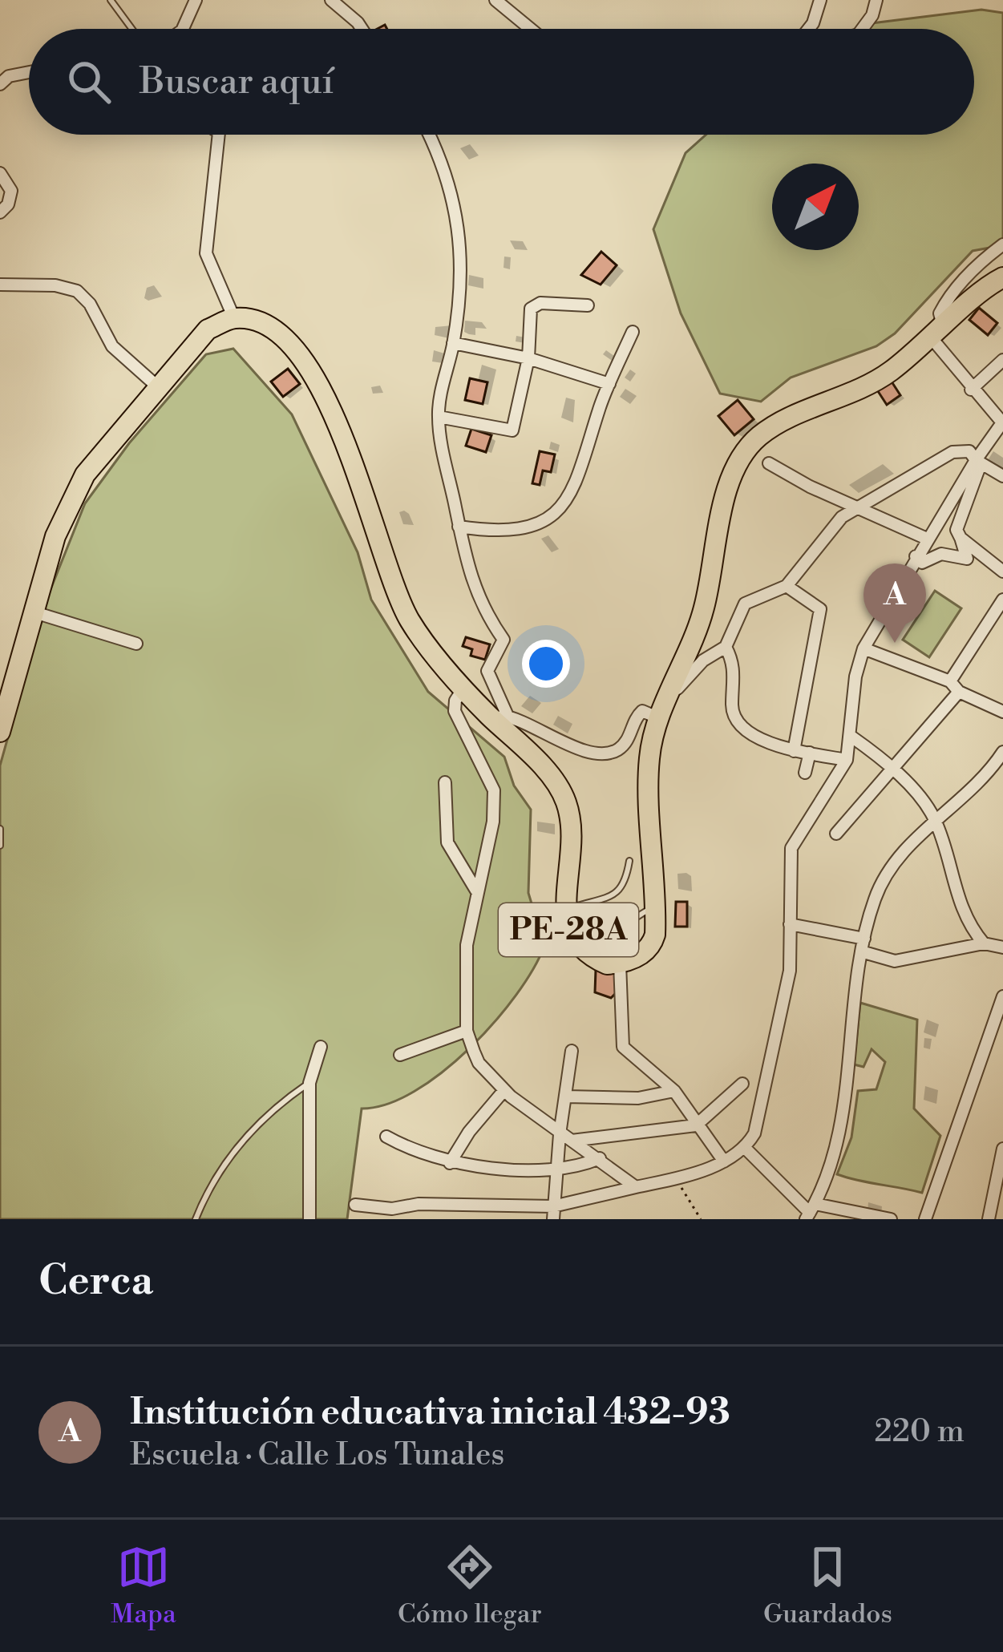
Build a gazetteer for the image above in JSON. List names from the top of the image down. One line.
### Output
{"streets":{"highway":["PE-28A"]},"north":"top right","page":{"search":"Buscar aquí","pins":"A","heading":"Cerca","list":[{"mark":"A","name":"Institución educativa inicial 432-93","note":"Escuela · Calle Los Tunales","value":"220 m"}],"nav":["Mapa","Cómo llegar","Guardados"]}}
